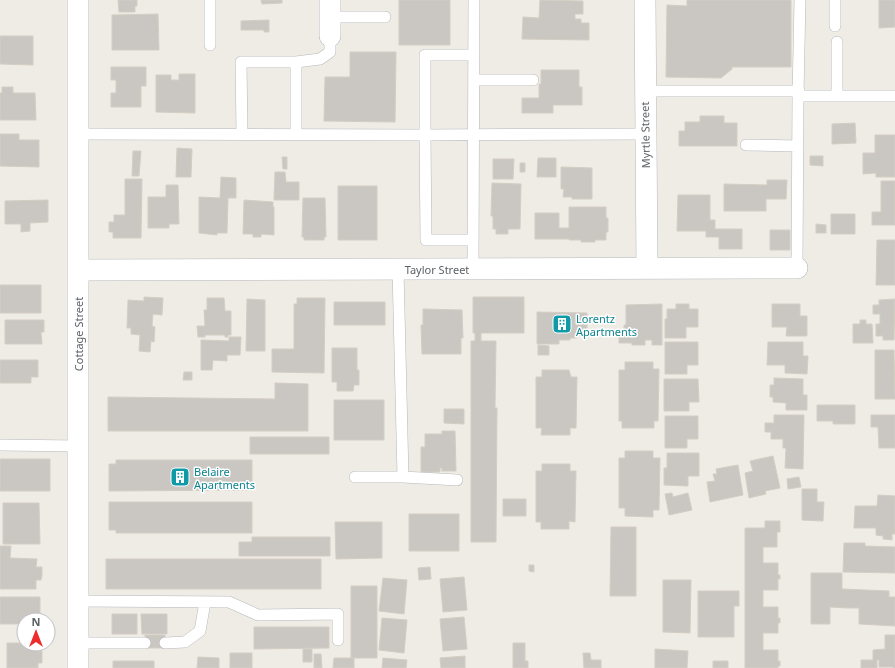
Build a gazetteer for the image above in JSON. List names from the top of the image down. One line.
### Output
{"streets":{"street":["Myrtle Street","Taylor Street","Cottage Street"]},"crossings":[["Myrtle Street","Taylor Street"],["Taylor Street","Cottage Street"]],"places":{"building":["Lorentz Apartments","Belaire Apartments"]},"north":"top"}
